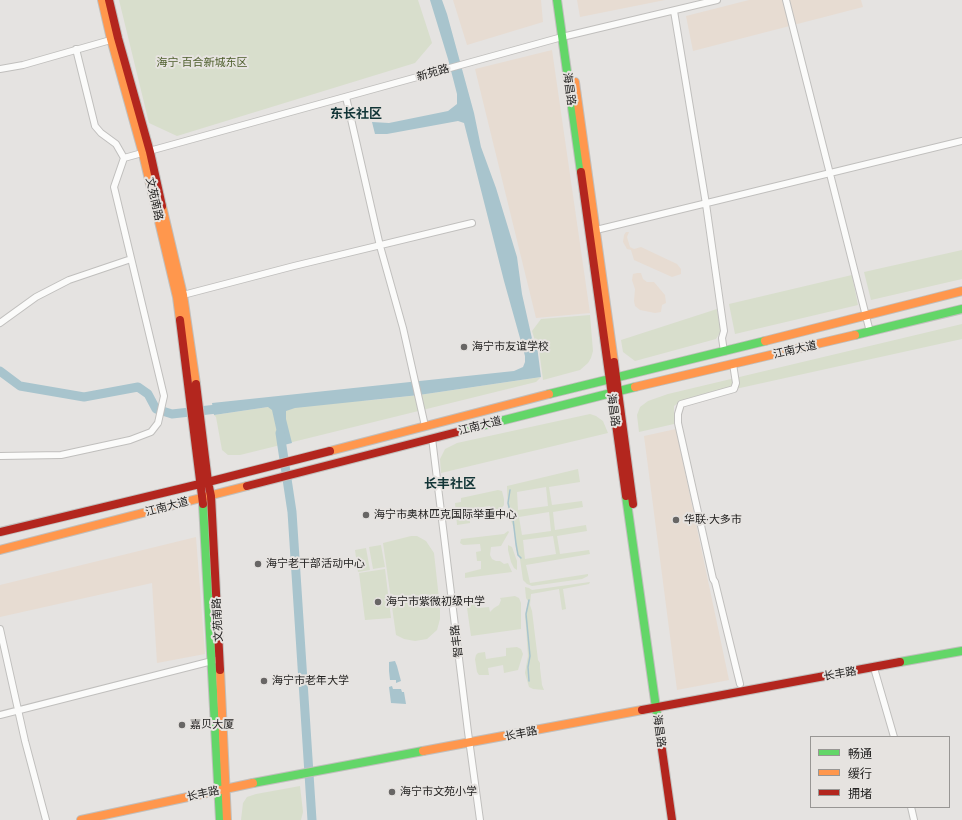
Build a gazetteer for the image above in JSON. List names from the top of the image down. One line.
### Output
{"streets":{"main road":["海昌路","文苑南路","江南大道","长丰路"],"street":["新苑路","智丰路"]},"crossings":[["新苑路","海昌路"],["新苑路","文苑南路"],["海昌路","江南大道"],["海昌路","长丰路"],["文苑南路","江南大道"],["文苑南路","长丰路"],["江南大道","智丰路"],["智丰路","长丰路"]],"districts":["东长社区","长丰社区"],"parks":["海宁·百合新城东区"],"places":["海宁市友谊学校","海宁市奥林匹克国际举重中心","华联·大多市","海宁老干部活动中心","海宁市紫微初级中学","海宁市老年大学","嘉贝大厦","海宁市文苑小学"],"legend":["畅通","缓行","拥堵"]}
